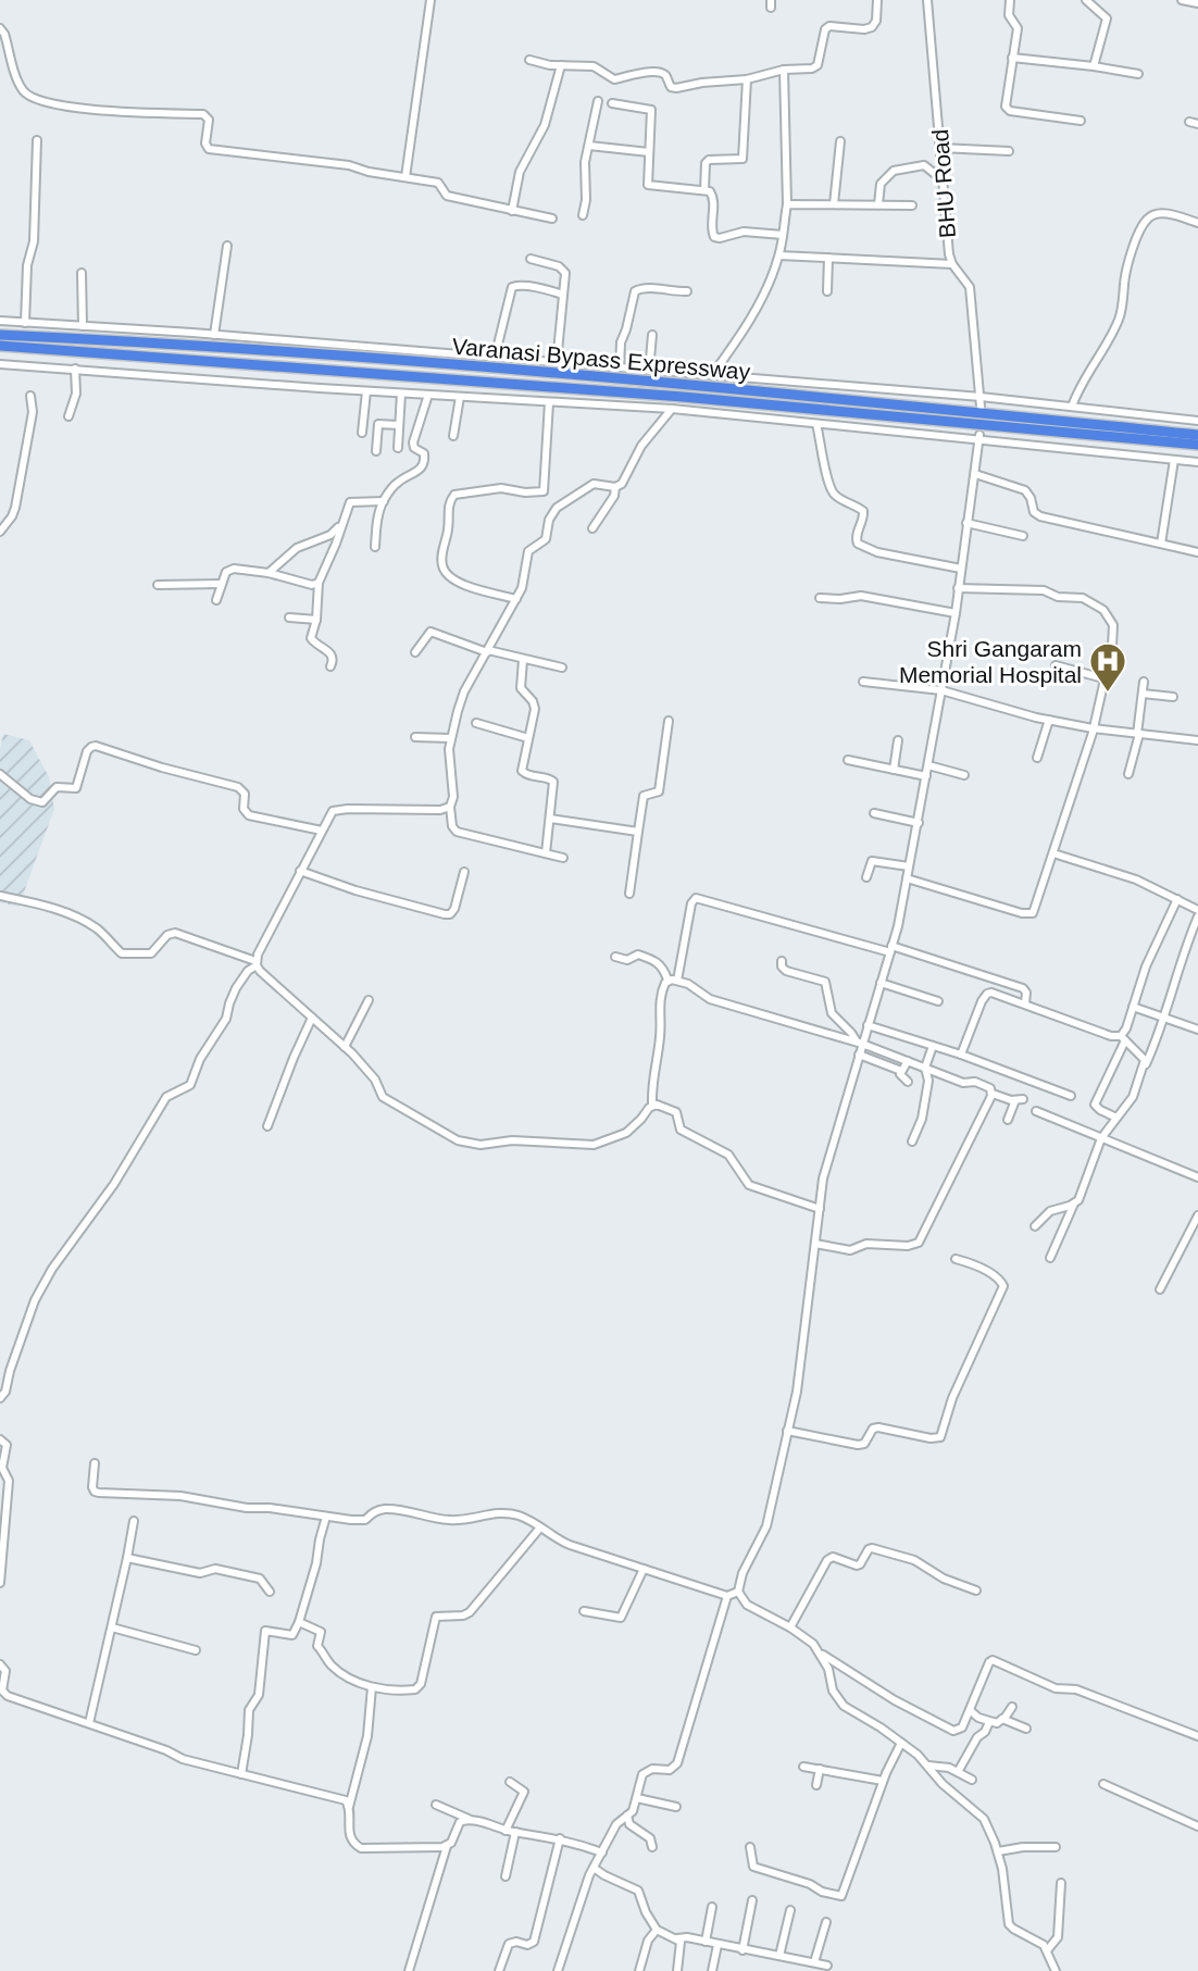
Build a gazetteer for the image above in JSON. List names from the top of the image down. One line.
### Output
{"streets":{"highway":["Varanasi Bypass Expressway"],"street":["BHU Road"]},"places":{"hospital":["Shri Gangaram Memorial Hospital"]}}
